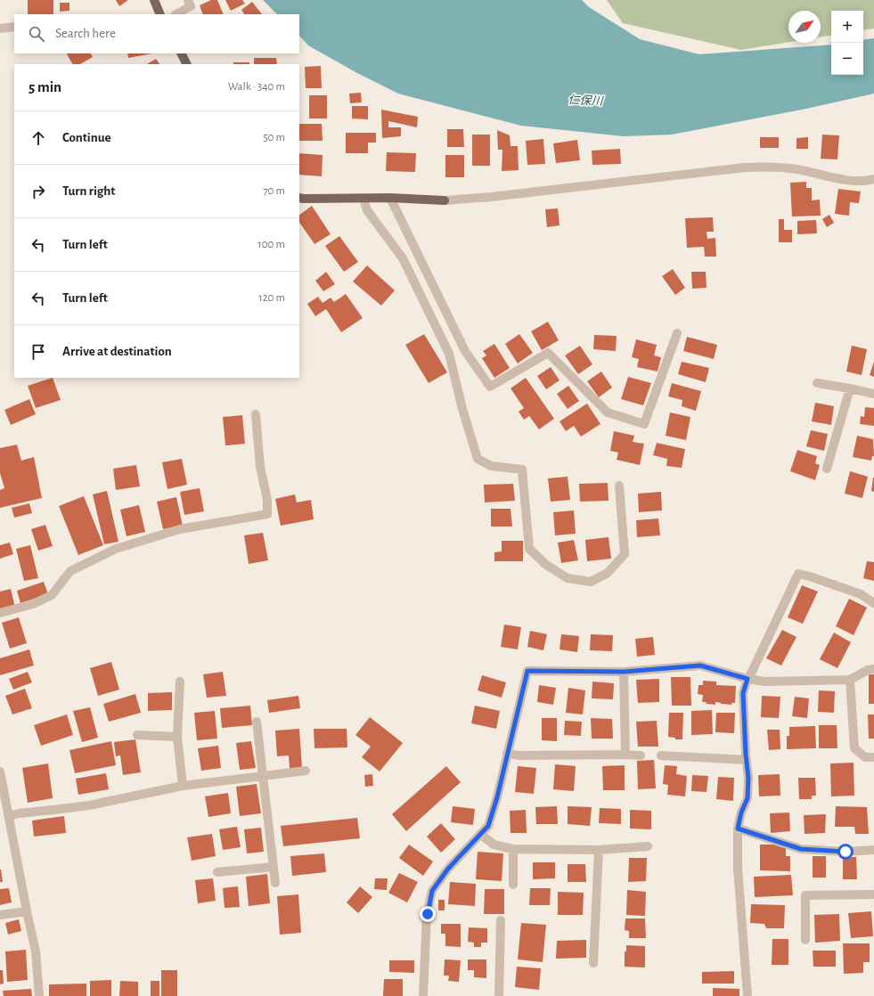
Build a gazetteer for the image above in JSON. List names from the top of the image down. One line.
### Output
{"water":["仁保川"],"north":"top right","page":{"map_buttons":["+","−"],"search":"Search here","heading":["5 min","Walk · 340 m"],"list":[["Continue","50 m"],["Turn right","70 m"],["Turn left","100 m"],["Turn left","120 m"],"Arrive at destination"]}}
